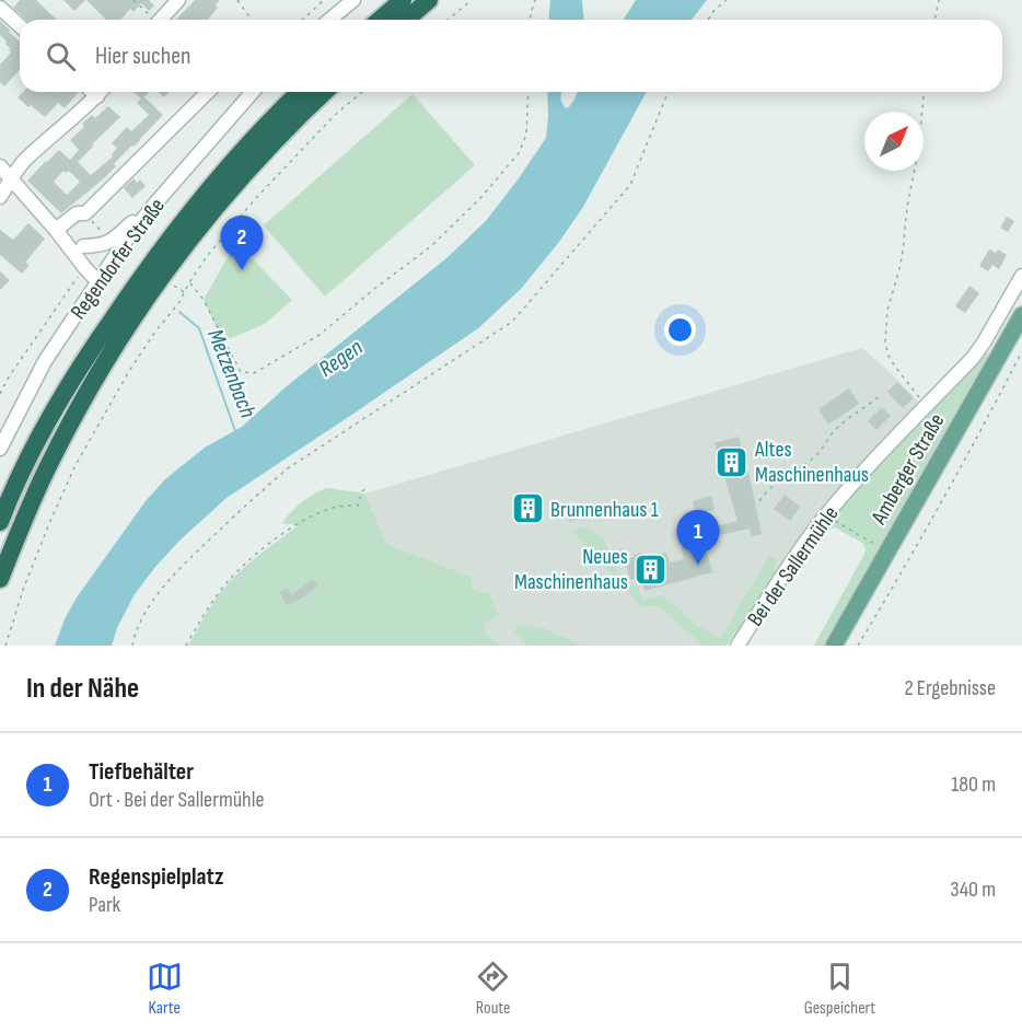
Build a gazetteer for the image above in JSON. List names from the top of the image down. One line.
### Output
{"streets":{"main road":["Amberger Straße"],"street":["Regendorfer Straße","Bei der Sallermühle"]},"water":["Regen","Metzenbach"],"places":{"building":["Altes Maschinenhaus","Brunnenhaus 1","Neues Maschinenhaus"]},"north":"top right","page":{"search":"Hier suchen","pins":["2","1"],"heading":["In der Nähe","2 Ergebnisse"],"list":[{"mark":"1","name":"Tiefbehälter","note":"Ort · Bei der Sallermühle","value":"180 m"},{"mark":"2","name":"Regenspielplatz","note":"Park","value":"340 m"}],"nav":["Karte","Route","Gespeichert"]}}
